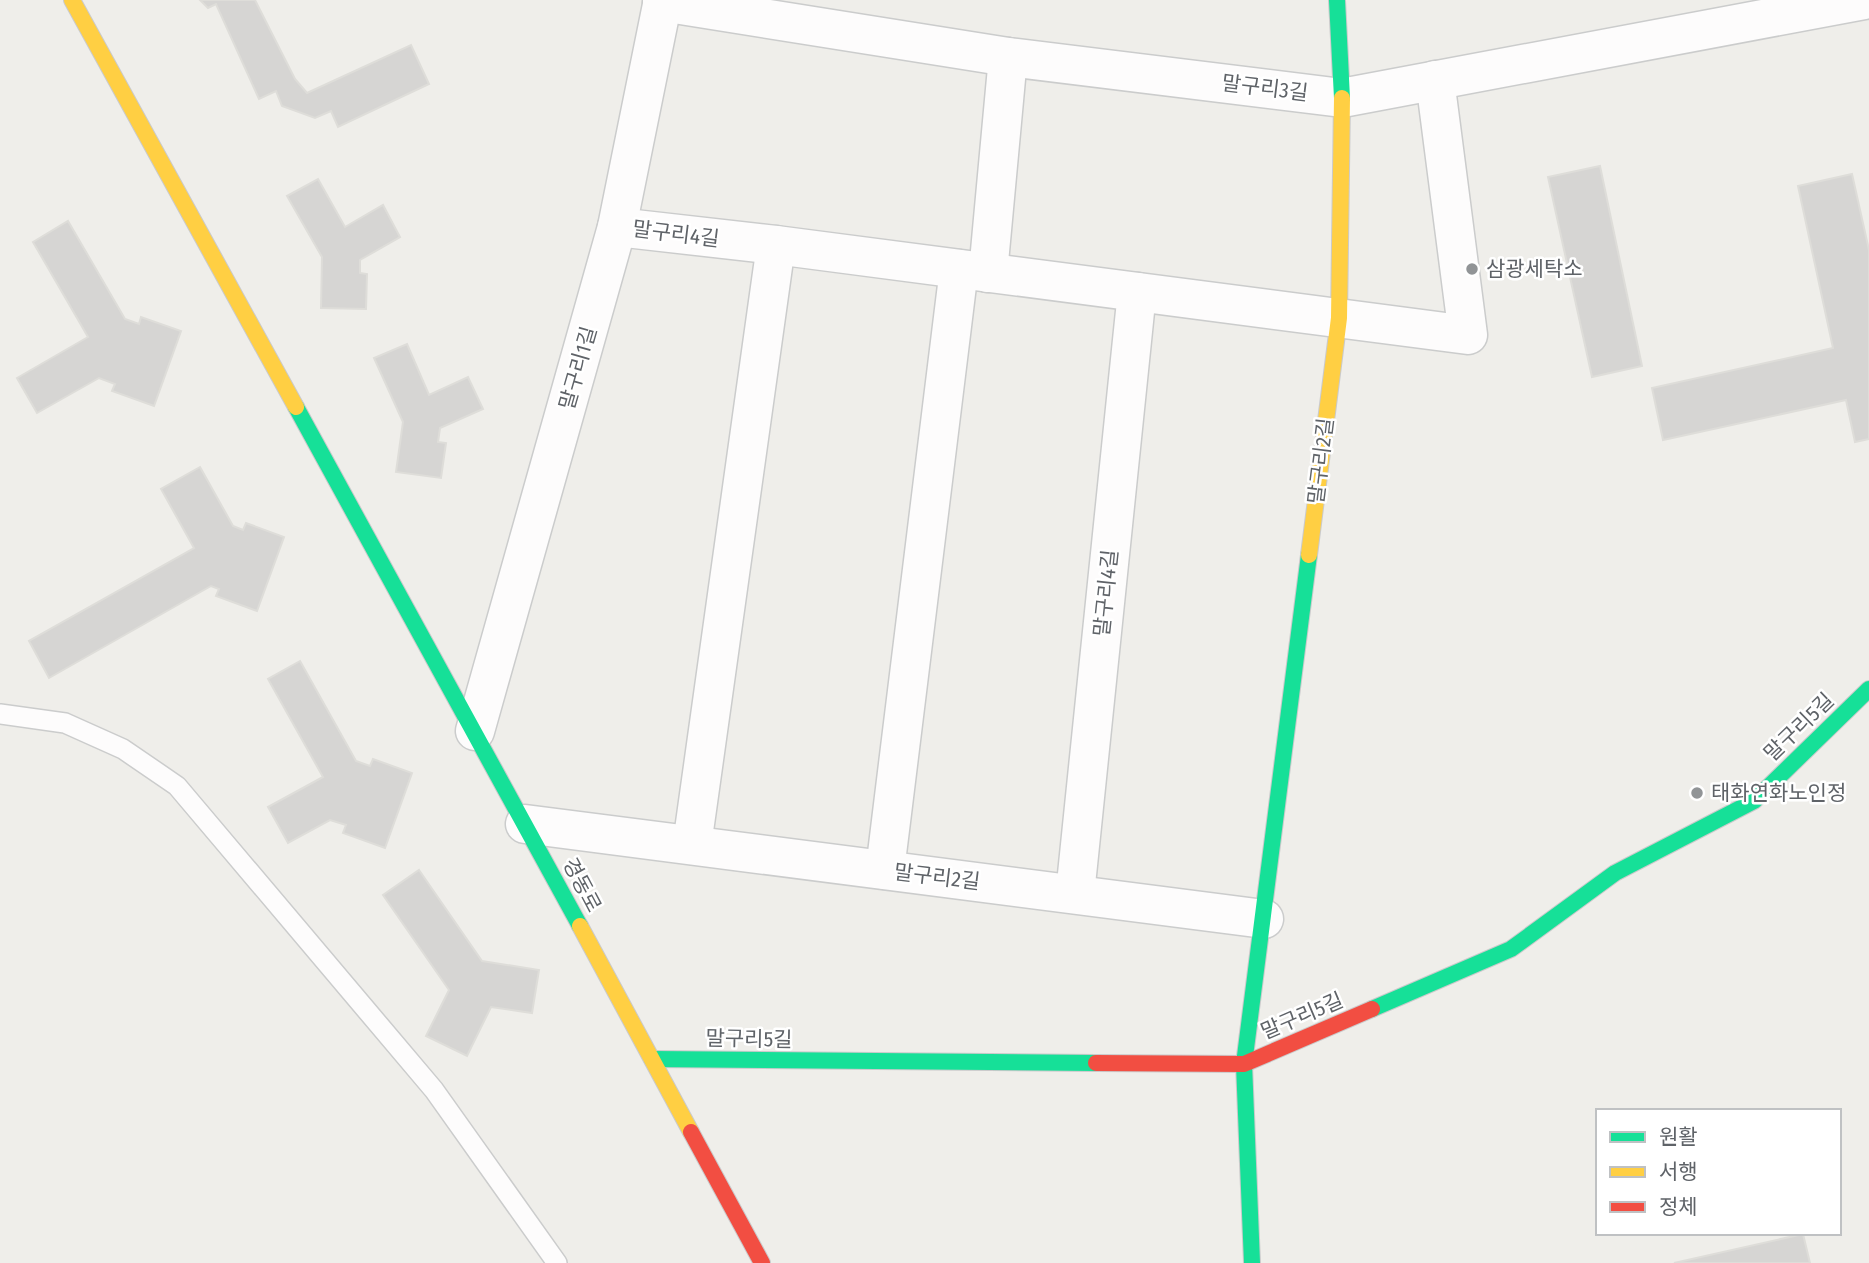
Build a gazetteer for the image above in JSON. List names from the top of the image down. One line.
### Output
{"streets":{"street":["말구리3길","말구리4길","말구리1길","말구리2길","말구리5길","경동로"]},"crossings":[["말구리3길","말구리4길"],["말구리3길","말구리1길"],["말구리3길","말구리2길"],["말구리4길","말구리1길"],["말구리4길","말구리2길"],["말구리1길","경동로"],["말구리2길","말구리5길"],["말구리2길","경동로"],["말구리5길","경동로"]],"places":["삼광세탁소","태화연화노인정"],"legend":["원활","서행","정체"]}
